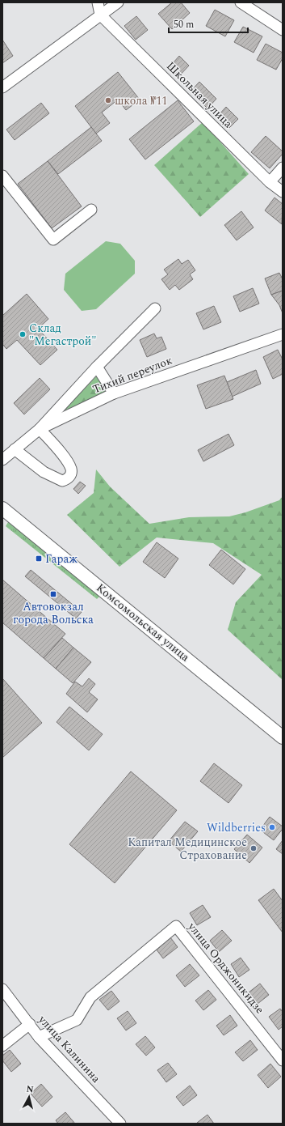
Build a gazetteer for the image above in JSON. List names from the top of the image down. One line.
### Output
{"streets":{"main road":["Комсомольская улица"],"street":["Школьная улица","Тихий переулок","улица Орджоникидзе","улица Калинина"]},"crossings":[["улица Орджоникидзе","улица Калинина"]],"places":{"other":["школа №11","Склад \"Мегастрой\"","Wildberries","Капитал Медицинское Страхование"],"transit":["Гараж","Автовокзал города Вольска"]},"scale_bar":"50 m","north":"top"}
